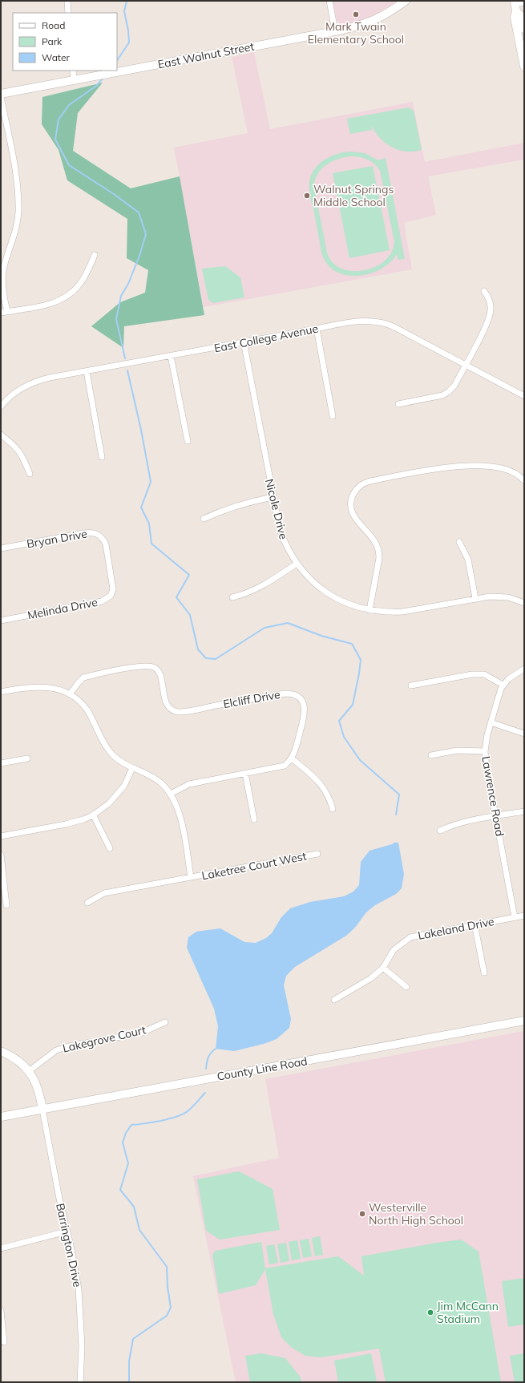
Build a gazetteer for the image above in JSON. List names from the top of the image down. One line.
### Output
{"streets":{"main road":["East Walnut Street","County Line Road"],"street":["East College Avenue","Nicole Drive","Bryan Drive","Melinda Drive","Elcliff Drive","Lawrence Road","Laketree Court West","Lakeland Drive","Lakegrove Court","Barrington Drive"]},"crossings":[["East College Avenue","Nicole Drive"],["Bryan Drive","Melinda Drive"],["Lawrence Road","Lakeland Drive"],["County Line Road","Barrington Drive"]],"places":["Mark Twain Elementary School","Walnut Springs Middle School","Westerville North High School","Jim McCann Stadium"],"legend":["Road","Park","Water"]}
